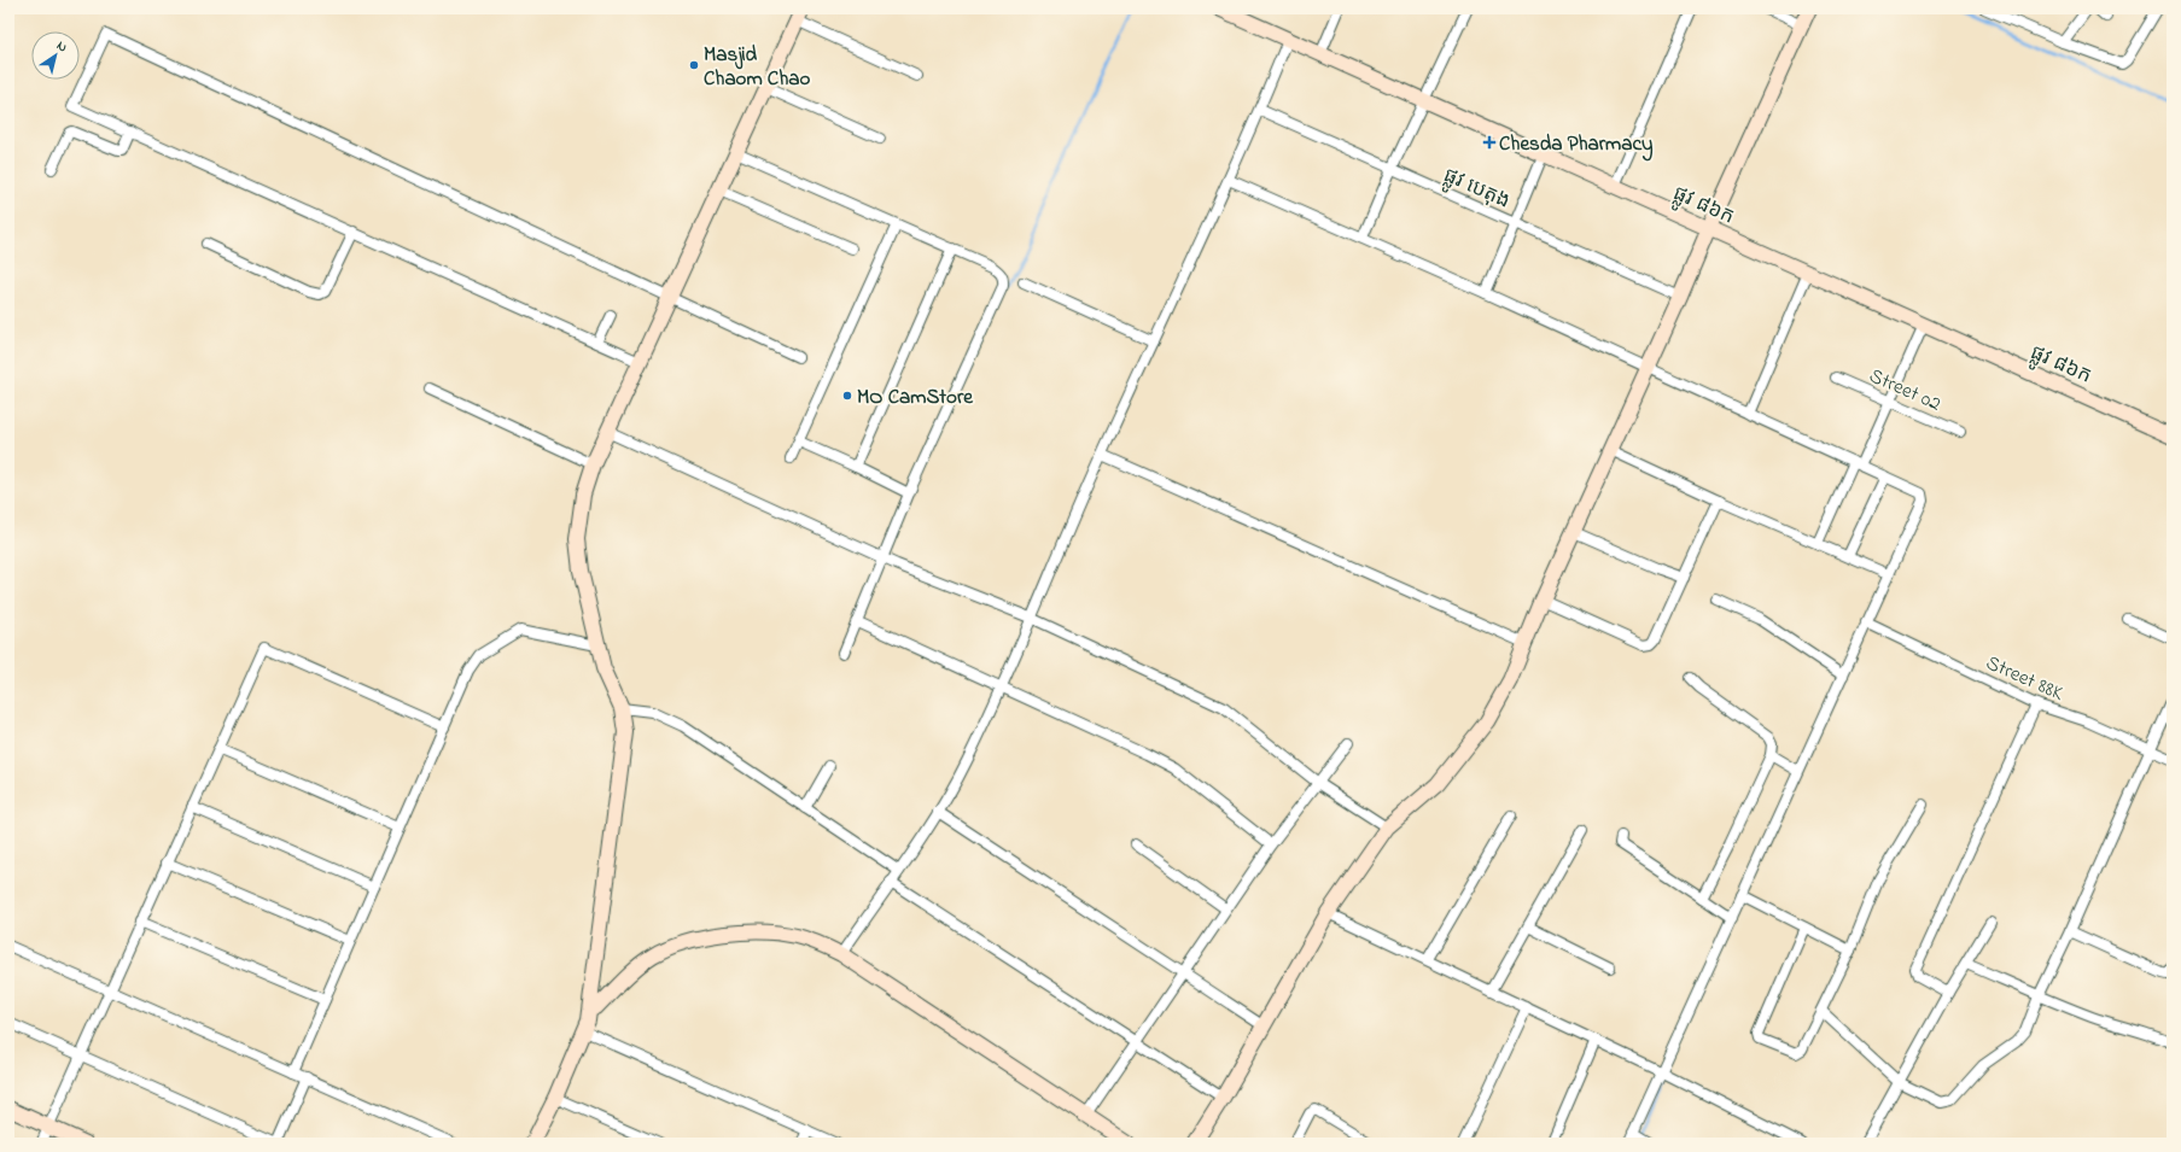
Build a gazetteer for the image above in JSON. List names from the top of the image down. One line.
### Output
{"streets":{"street":["ផ្លូវ បេតុង","ផ្លូវ ៨៦ក","Street 02","Street 88K"]},"places":{"other":["Masjid Chaom Chao","MO CamStore"],"health":["Chesda Pharmacy"]},"north":"top right"}
